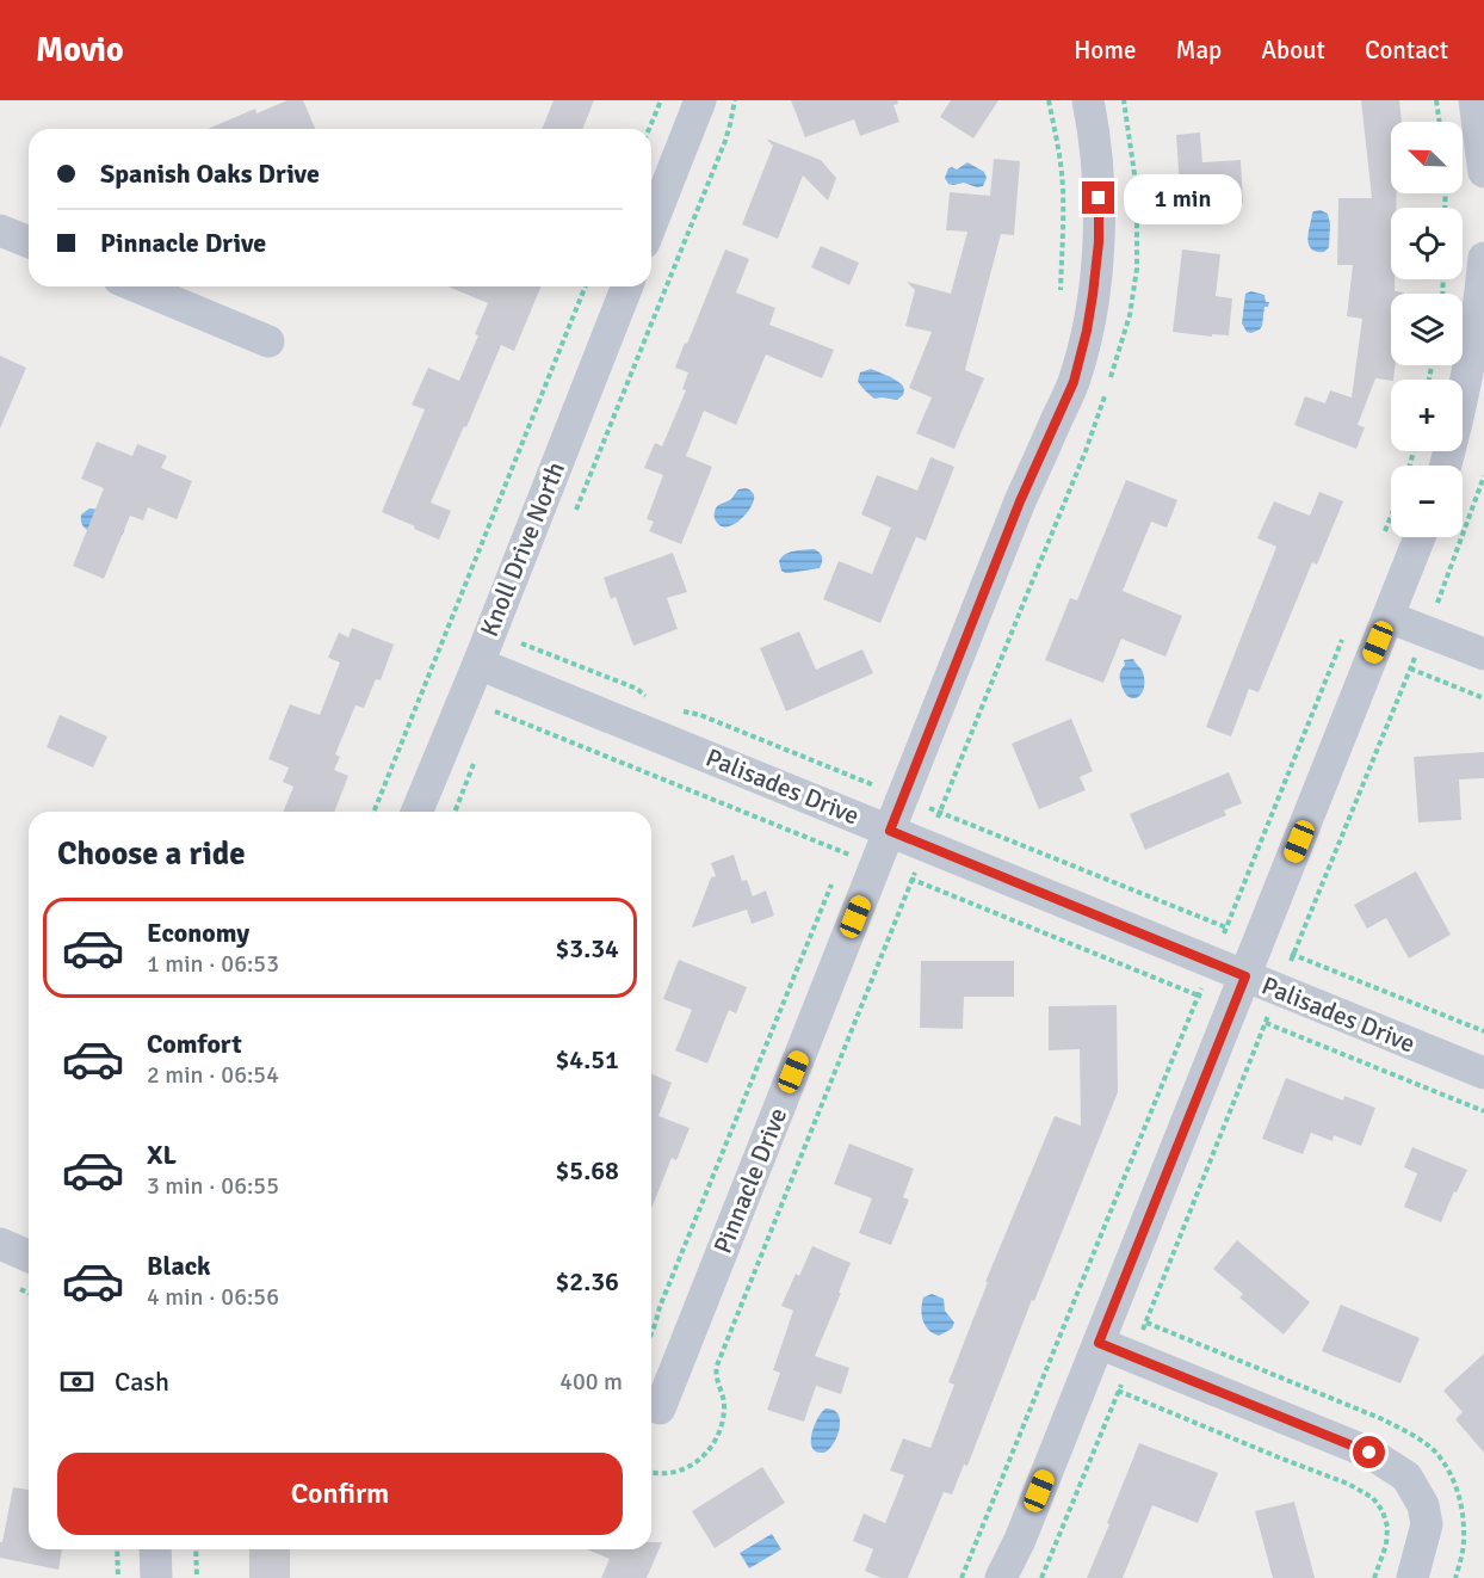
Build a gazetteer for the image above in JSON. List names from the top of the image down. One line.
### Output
{"streets":{"street":["Knoll Drive North","Palisades Drive","Pinnacle Drive"]},"crossings":[["Knoll Drive North","Palisades Drive"],["Palisades Drive","Pinnacle Drive"]],"north":"top left","page":{"header":"Movio","nav":["Home","Map","About","Contact"],"map_buttons":["+","−"],"banner":["Spanish Oaks Drive","Pinnacle Drive"],"bubble":"1 min","heading":"Choose a ride","list":[{"name":"Economy","note":"1 min · 06:53","value":"$3.34"},{"name":"Comfort","note":"2 min · 06:54","value":"$4.51"},{"name":"XL","note":"3 min · 06:55","value":"$5.68"},{"name":"Black","note":"4 min · 06:56","value":"$2.36"}],"pay":["Cash","400 m"],"buttons":"Confirm"}}
